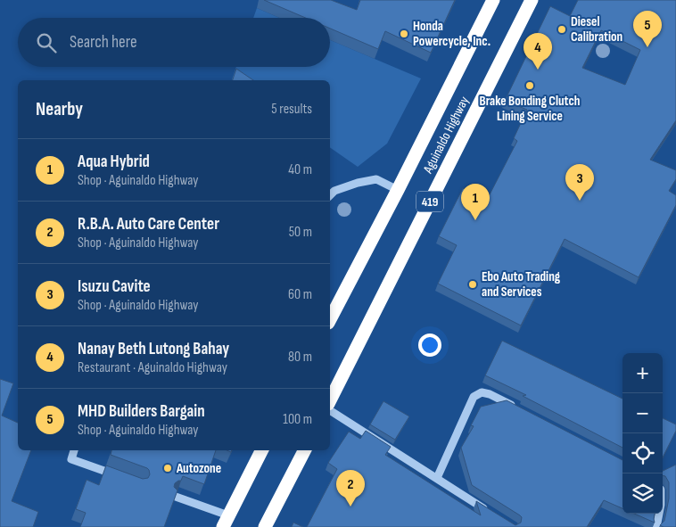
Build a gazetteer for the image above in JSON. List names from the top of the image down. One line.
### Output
{"streets":{"highway":["Aguinaldo Highway","419"]},"places":["Diesel Calibration","Honda Powercycle, Inc.","Brake Bonding Clutch Lining Service","Ebo Auto Trading and Services","Autozone"],"page":{"pins":["5","4","3","1","2"],"search":"Search here","heading":["Nearby","5 results"],"list":[{"mark":"1","name":"Aqua Hybrid","note":"Shop · Aguinaldo Highway","value":"40 m"},{"mark":"2","name":"R.B.A. Auto Care Center","note":"Shop · Aguinaldo Highway","value":"50 m"},{"mark":"3","name":"Isuzu Cavite","note":"Shop · Aguinaldo Highway","value":"60 m"},{"mark":"4","name":"Nanay Beth Lutong Bahay","note":"Restaurant · Aguinaldo Highway","value":"80 m"},{"mark":"5","name":"MHD Builders Bargain","note":"Shop · Aguinaldo Highway","value":"100 m"}],"map_buttons":["+","−"]}}
